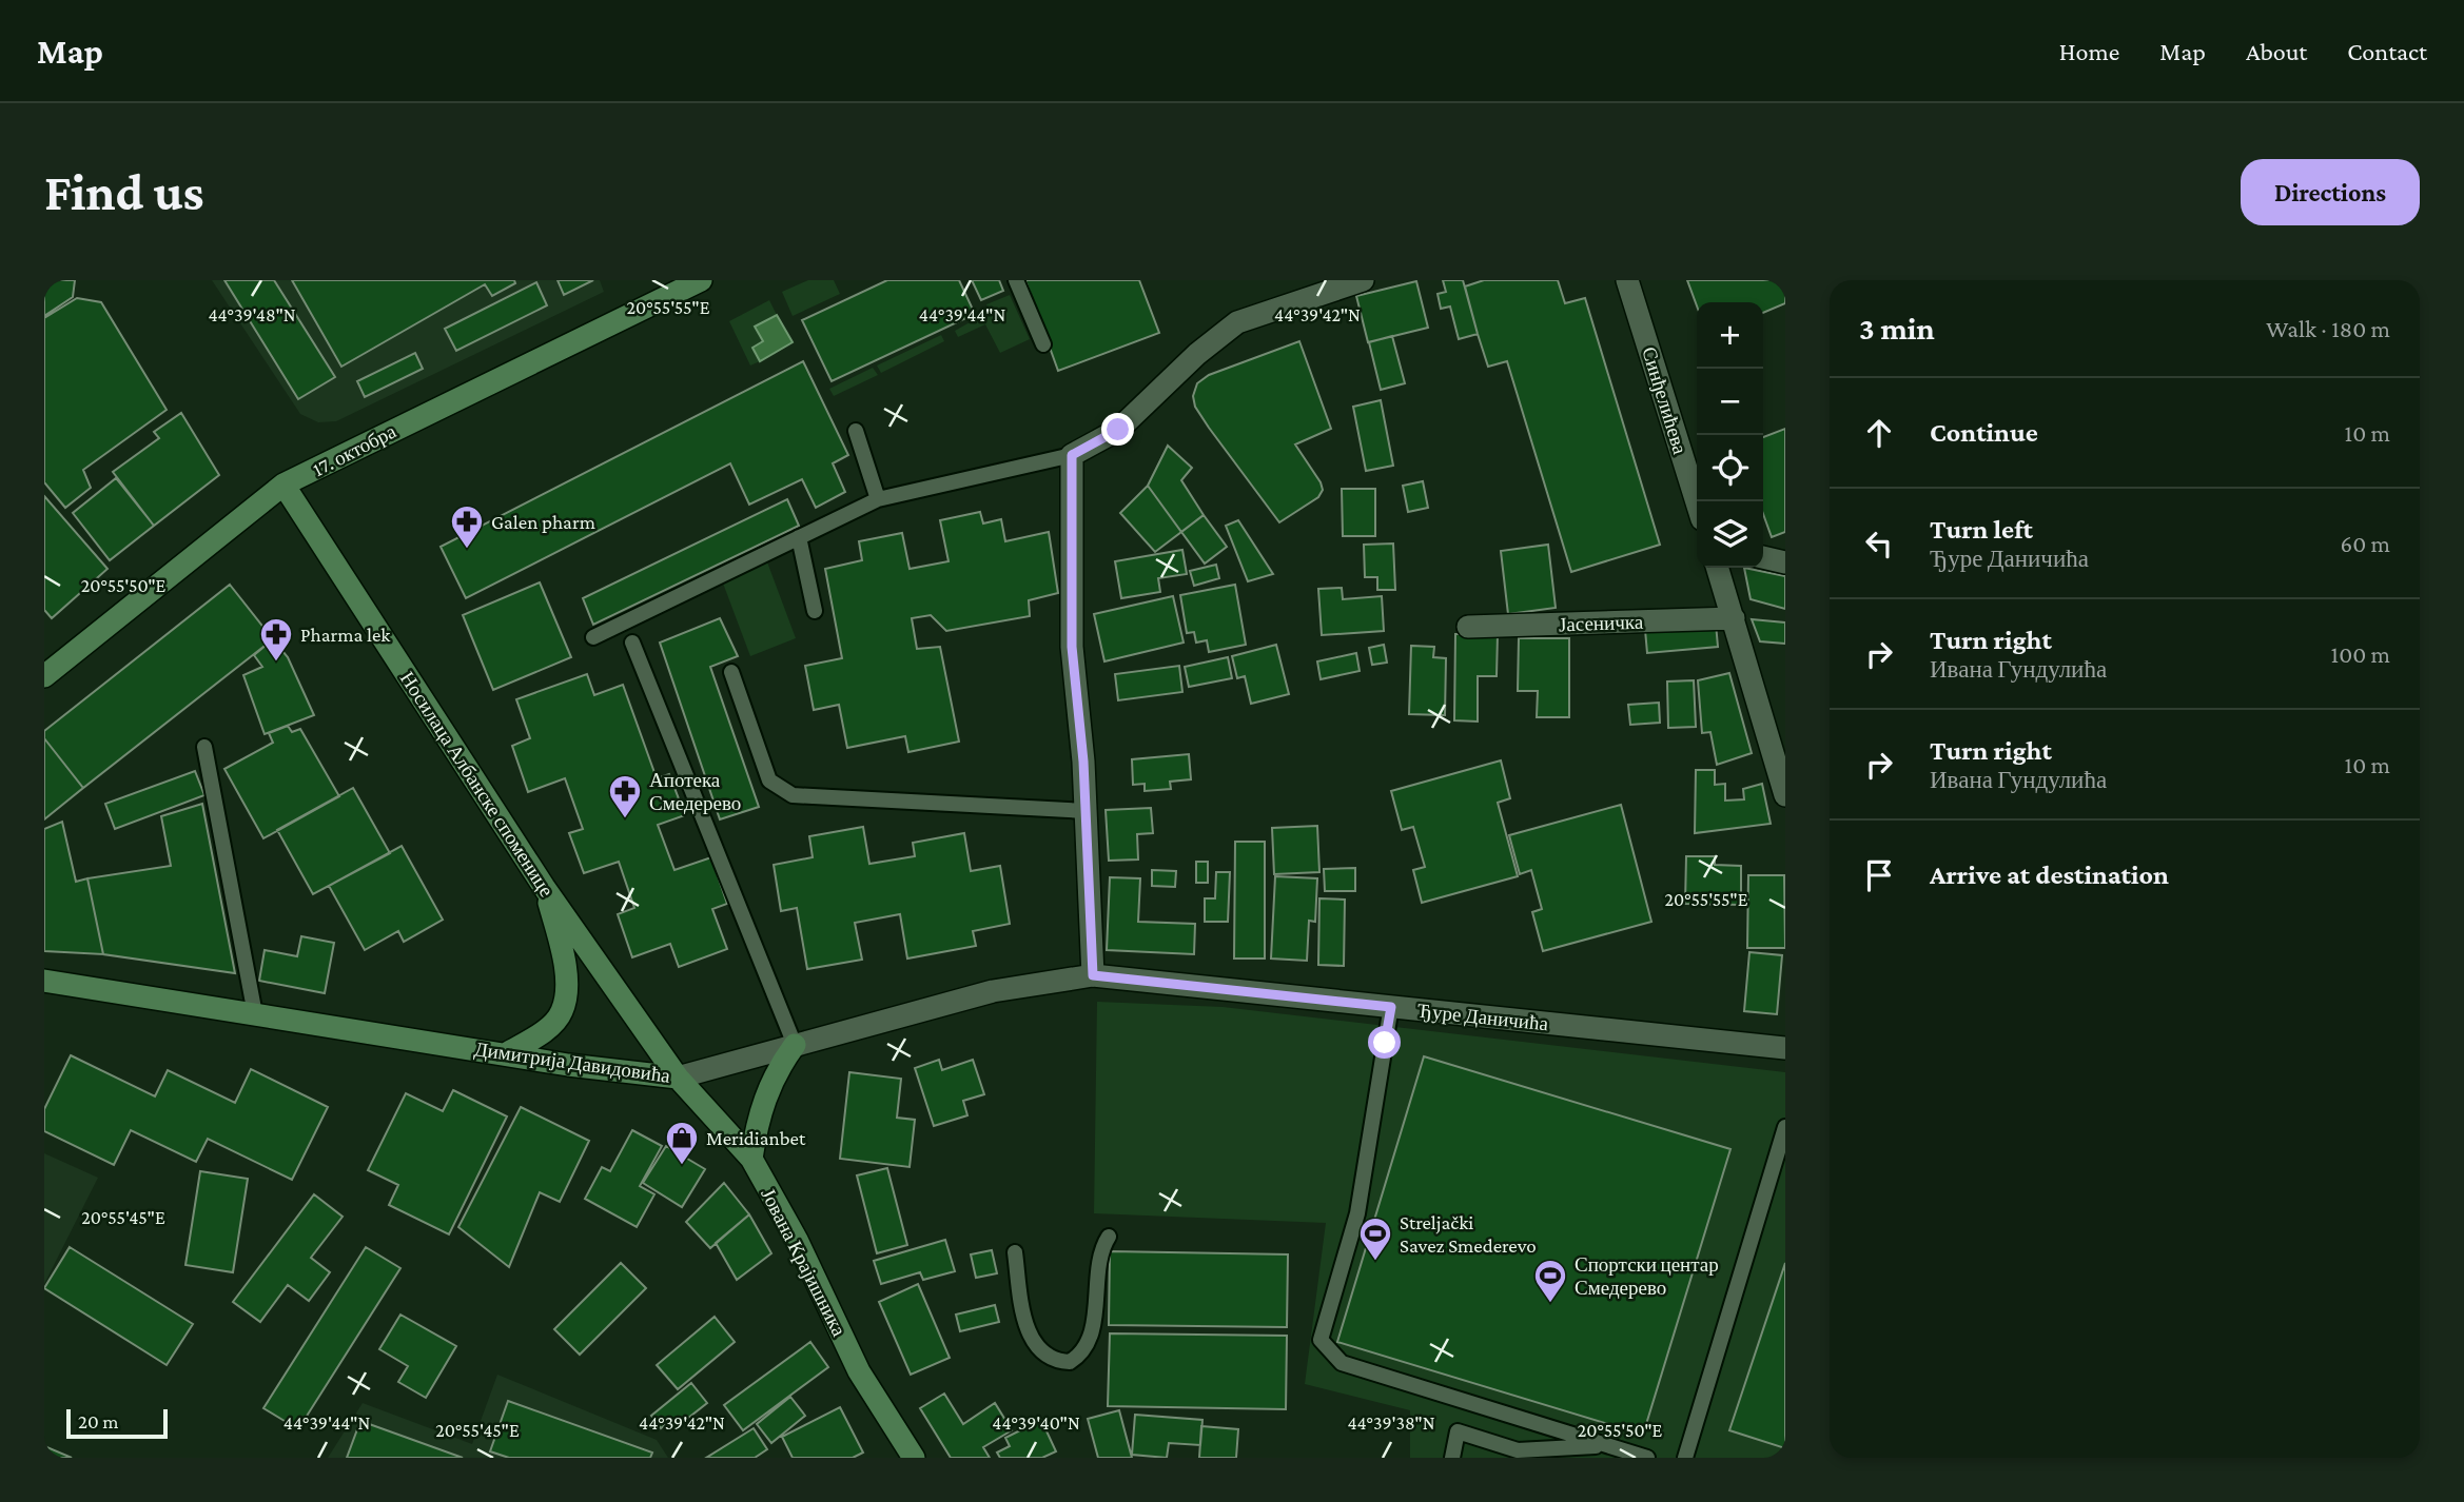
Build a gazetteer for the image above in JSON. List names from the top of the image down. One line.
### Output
{"streets":{"main road":["17. октобра","Носилаца Албанске споменице","Димитрија Давидовића","Јована Крајишника"],"street":["Синђелићева","Јасеничка","Ђуре Даничића"]},"crossings":[["17. октобра","Носилаца Албанске споменице"],["Носилаца Албанске споменице","Димитрија Давидовића"],["Носилаца Албанске споменице","Јована Крајишника"],["Ђуре Даничића","Димитрија Давидовића"],["Димитрија Давидовића","Јована Крајишника"]],"places":{"pharmacy":["Galen pharm","Pharma lek","Апотека Смедерево"],"shop":["Meridianbet"],"sports":["Streljački Savez Smederevo","Спортски центар Смедерево"]},"scale_bar":"20 m","page":{"header":"Map","nav":["Home","Map","About","Contact"],"buttons":"Directions","title":"Find us","heading":["3 min","Walk · 180 m"],"map_buttons":["+","−"],"list":[["Continue","10 m"],["Turn left","Ђуре Даничића","60 m"],["Turn right","Ивана Гундулића","100 m"],["Turn right","Ивана Гундулића","10 m"],"Arrive at destination"],"scale":"20 m"},"coordinates":["20°55'55\"E","44°39'48\"N","44°39'44\"N","44°39'42\"N","20°55'50\"E","20°55'45\"E","44°39'40\"N","44°39'38\"N"]}
